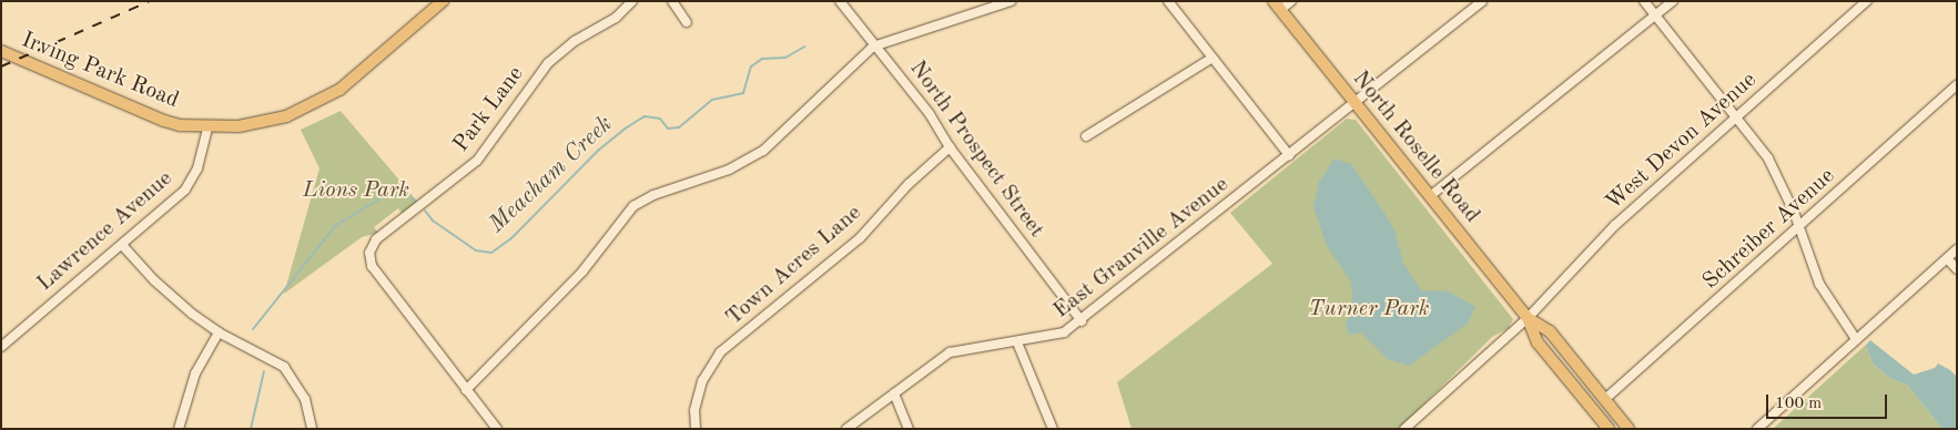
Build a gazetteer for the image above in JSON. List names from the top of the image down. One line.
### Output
{"streets":{"main road":["Irving Park Road","North Roselle Road"],"street":["Park Lane","West Devon Avenue","North Prospect Street","Schreiber Avenue","Lawrence Avenue","East Granville Avenue","Town Acres Lane"]},"crossings":[["Irving Park Road","Lawrence Avenue"],["West Devon Avenue","North Roselle Road"],["North Roselle Road","Schreiber Avenue"],["North Roselle Road","East Granville Avenue"],["North Prospect Street","East Granville Avenue"],["North Prospect Street","Town Acres Lane"]],"water":["Meacham Creek"],"parks":["Lions Park","Turner Park"],"scale_bar":"100 m"}
